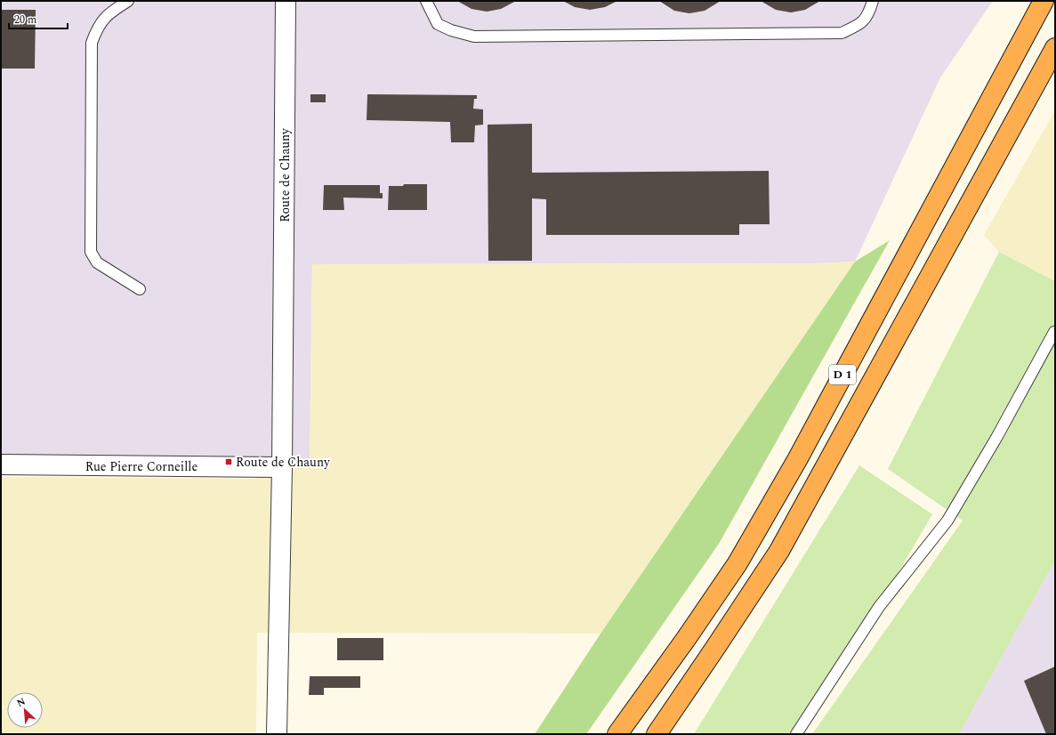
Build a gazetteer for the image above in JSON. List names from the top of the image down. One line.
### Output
{"streets":{"highway":["D 1"],"street":["Route de Chauny","Rue Pierre Corneille"]},"crossings":[["Route de Chauny","Rue Pierre Corneille"]],"places":{"transit":["Route de Chauny"]},"scale_bar":"20 m","north":"top left"}
